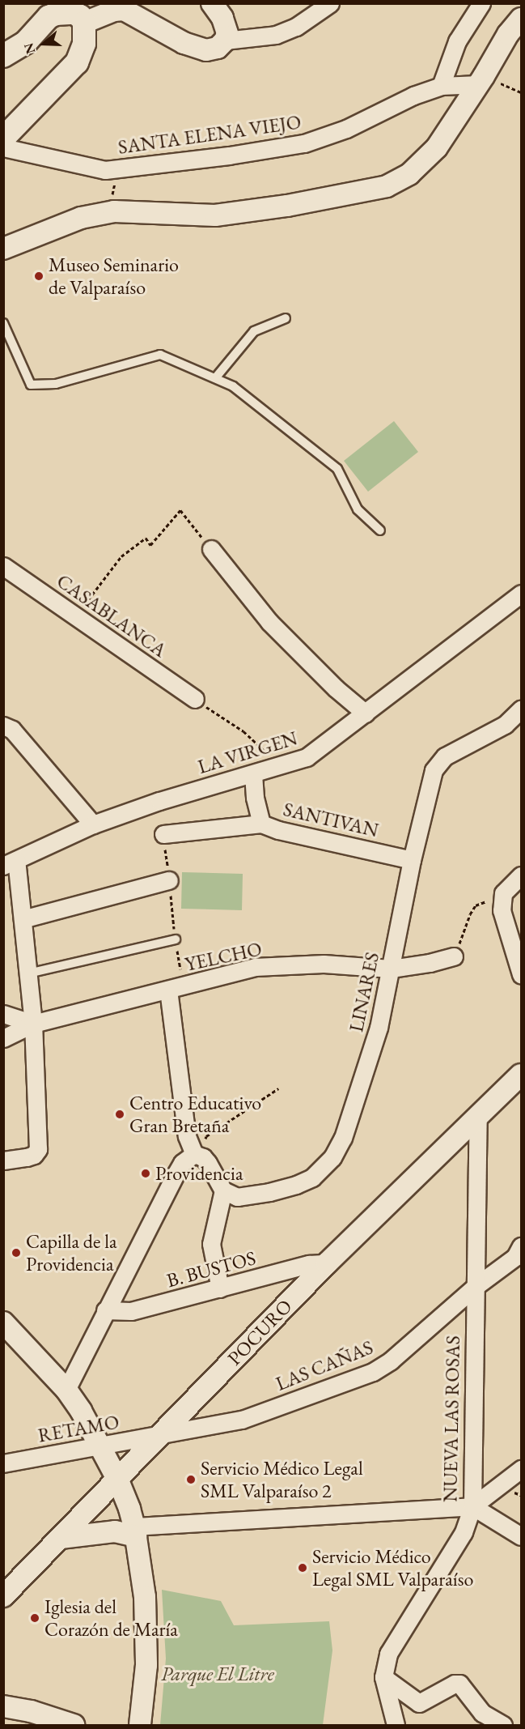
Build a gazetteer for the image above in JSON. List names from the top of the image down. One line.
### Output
{"streets":{"street":["SANTA ELENA VIEJO","CASABLANCA","LA VIRGEN","SANTIVAN","YELCHO","LINARES","B. BUSTOS","POCURO","LAS CAÑAS","NUEVA LAS ROSAS","RETAMO"]},"crossings":[["LA VIRGEN","SANTIVAN"],["SANTIVAN","LINARES"],["YELCHO","LINARES"],["B. BUSTOS","POCURO"],["POCURO","LAS CAÑAS"],["POCURO","NUEVA LAS ROSAS"],["POCURO","RETAMO"],["LAS CAÑAS","NUEVA LAS ROSAS"],["LAS CAÑAS","RETAMO"]],"parks":["Parque El Litre"],"places":["Museo Seminario de Valparaíso","Centro Educativo Gran Bretaña","Providencia","Capilla de la Providencia","Servicio Médico Legal SML Valparaíso 2","Servicio Médico Legal SML Valparaíso","Iglesia del Corazón de María"],"north":"left"}
